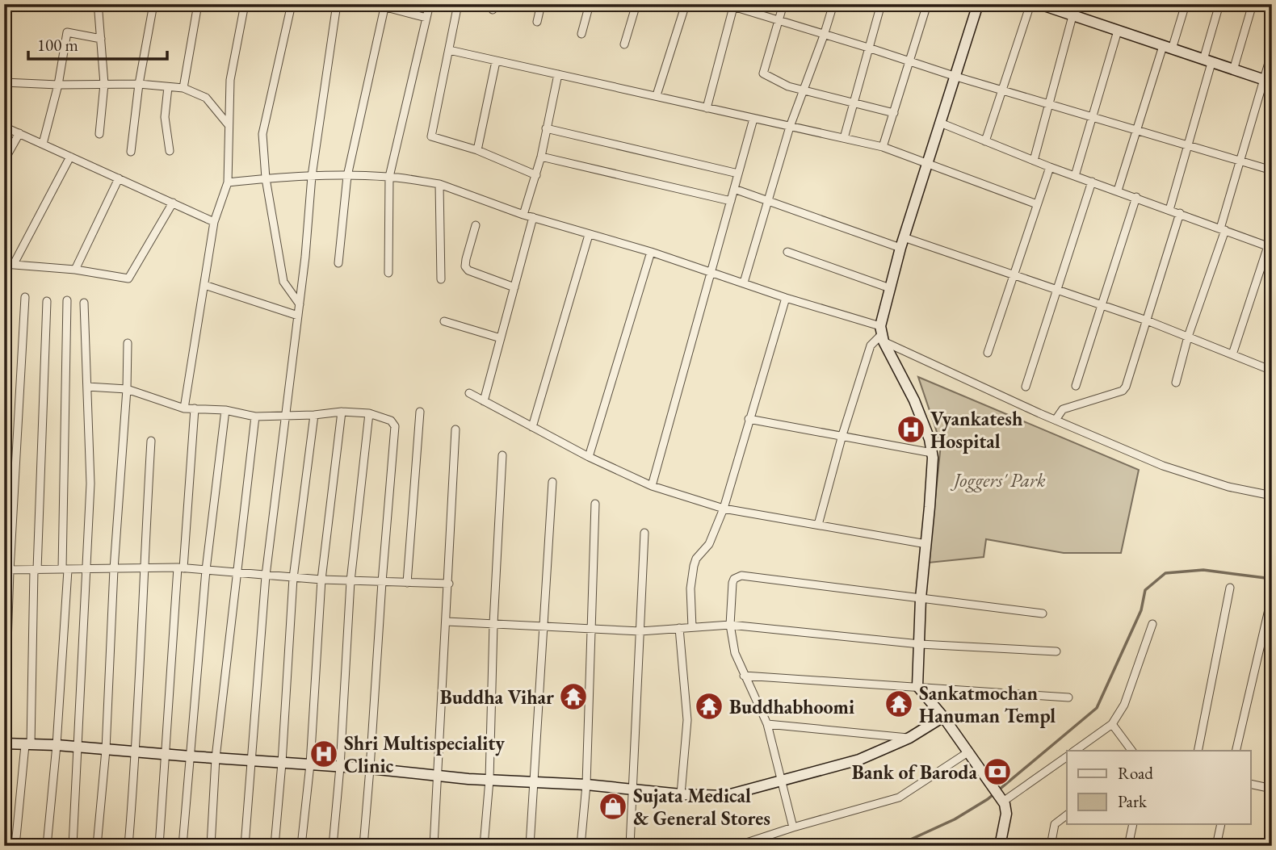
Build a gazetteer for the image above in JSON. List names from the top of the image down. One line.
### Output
{"parks":["Joggers' Park"],"places":{"hospital":["Vyankatesh Hospital","Shri Multispeciality Clinic"],"temple":["Buddha Vihar","Sankatmochan Hanuman Templ","Buddhabhoomi"],"bank":["Bank of Baroda"],"shop":["Sujata Medical & General Stores"]},"legend":["Road","Park"],"scale_bar":"100 m"}
